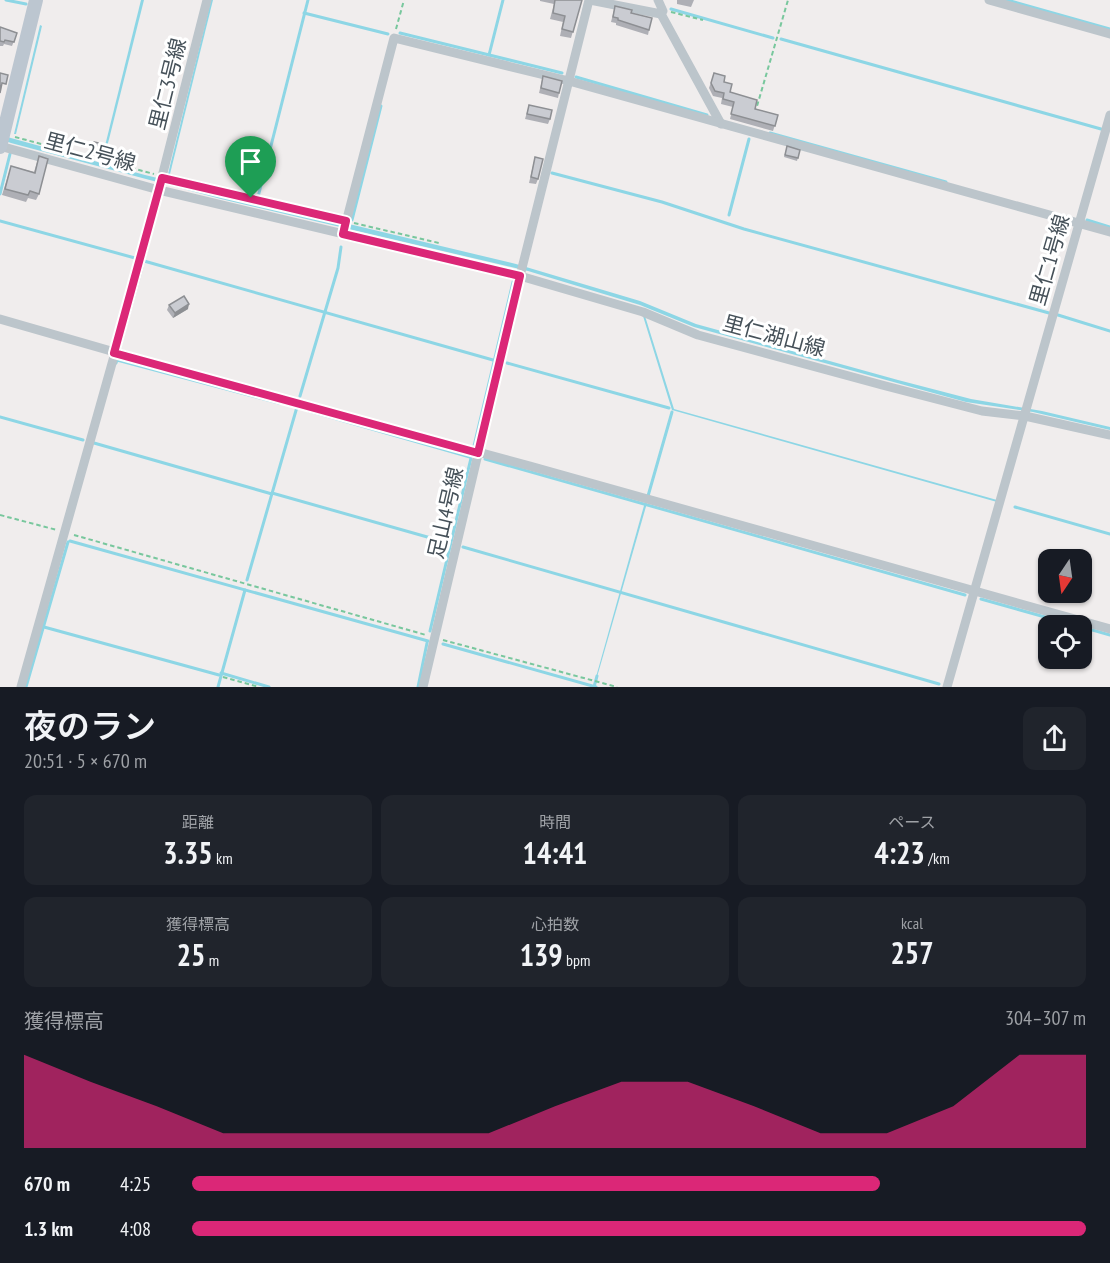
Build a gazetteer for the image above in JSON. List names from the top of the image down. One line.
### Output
{"streets":{"street":["里仁3号線","里仁2号線","里仁1号線","里仁湖山線","足山4号線"]},"crossings":[["里仁3号線","里仁2号線"],["里仁2号線","里仁湖山線"],["里仁2号線","足山4号線"],["里仁1号線","里仁湖山線"],["里仁湖山線","足山4号線"]],"north":"bottom","page":{"heading":["夜のラン","20:51 · 5 × 670 m"],"stats":[["距離","3.35 km"],["時間","14:41"],["ペース","4:23 /km"],["獲得標高","25 m"],["心拍数","139 bpm"],["kcal","257"]],"chart":["獲得標高","304–307 m"],"list":[{"name":"670 m","note":"4:25"},{"name":"1.3 km","note":"4:08"}]}}
